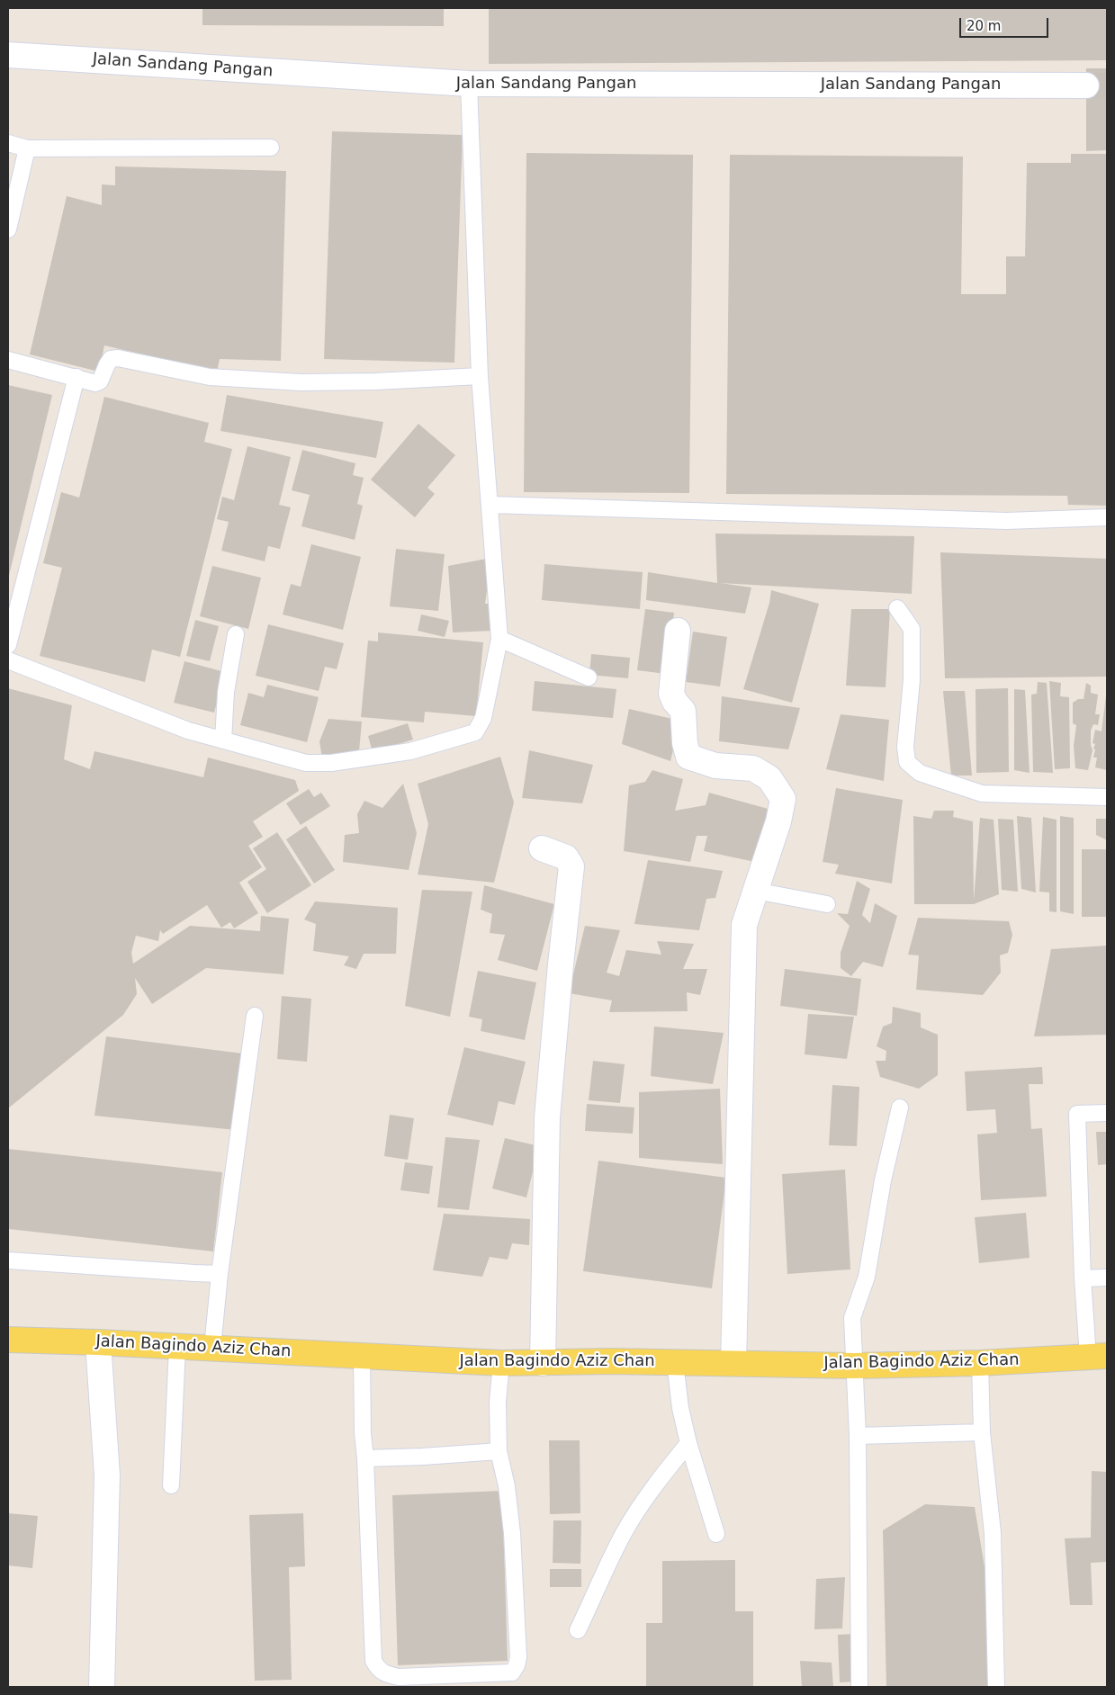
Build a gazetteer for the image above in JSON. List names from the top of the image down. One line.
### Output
{"streets":{"main road":["Jalan Bagindo Aziz Chan"],"street":["Jalan Sandang Pangan"]},"scale_bar":"20 m"}
